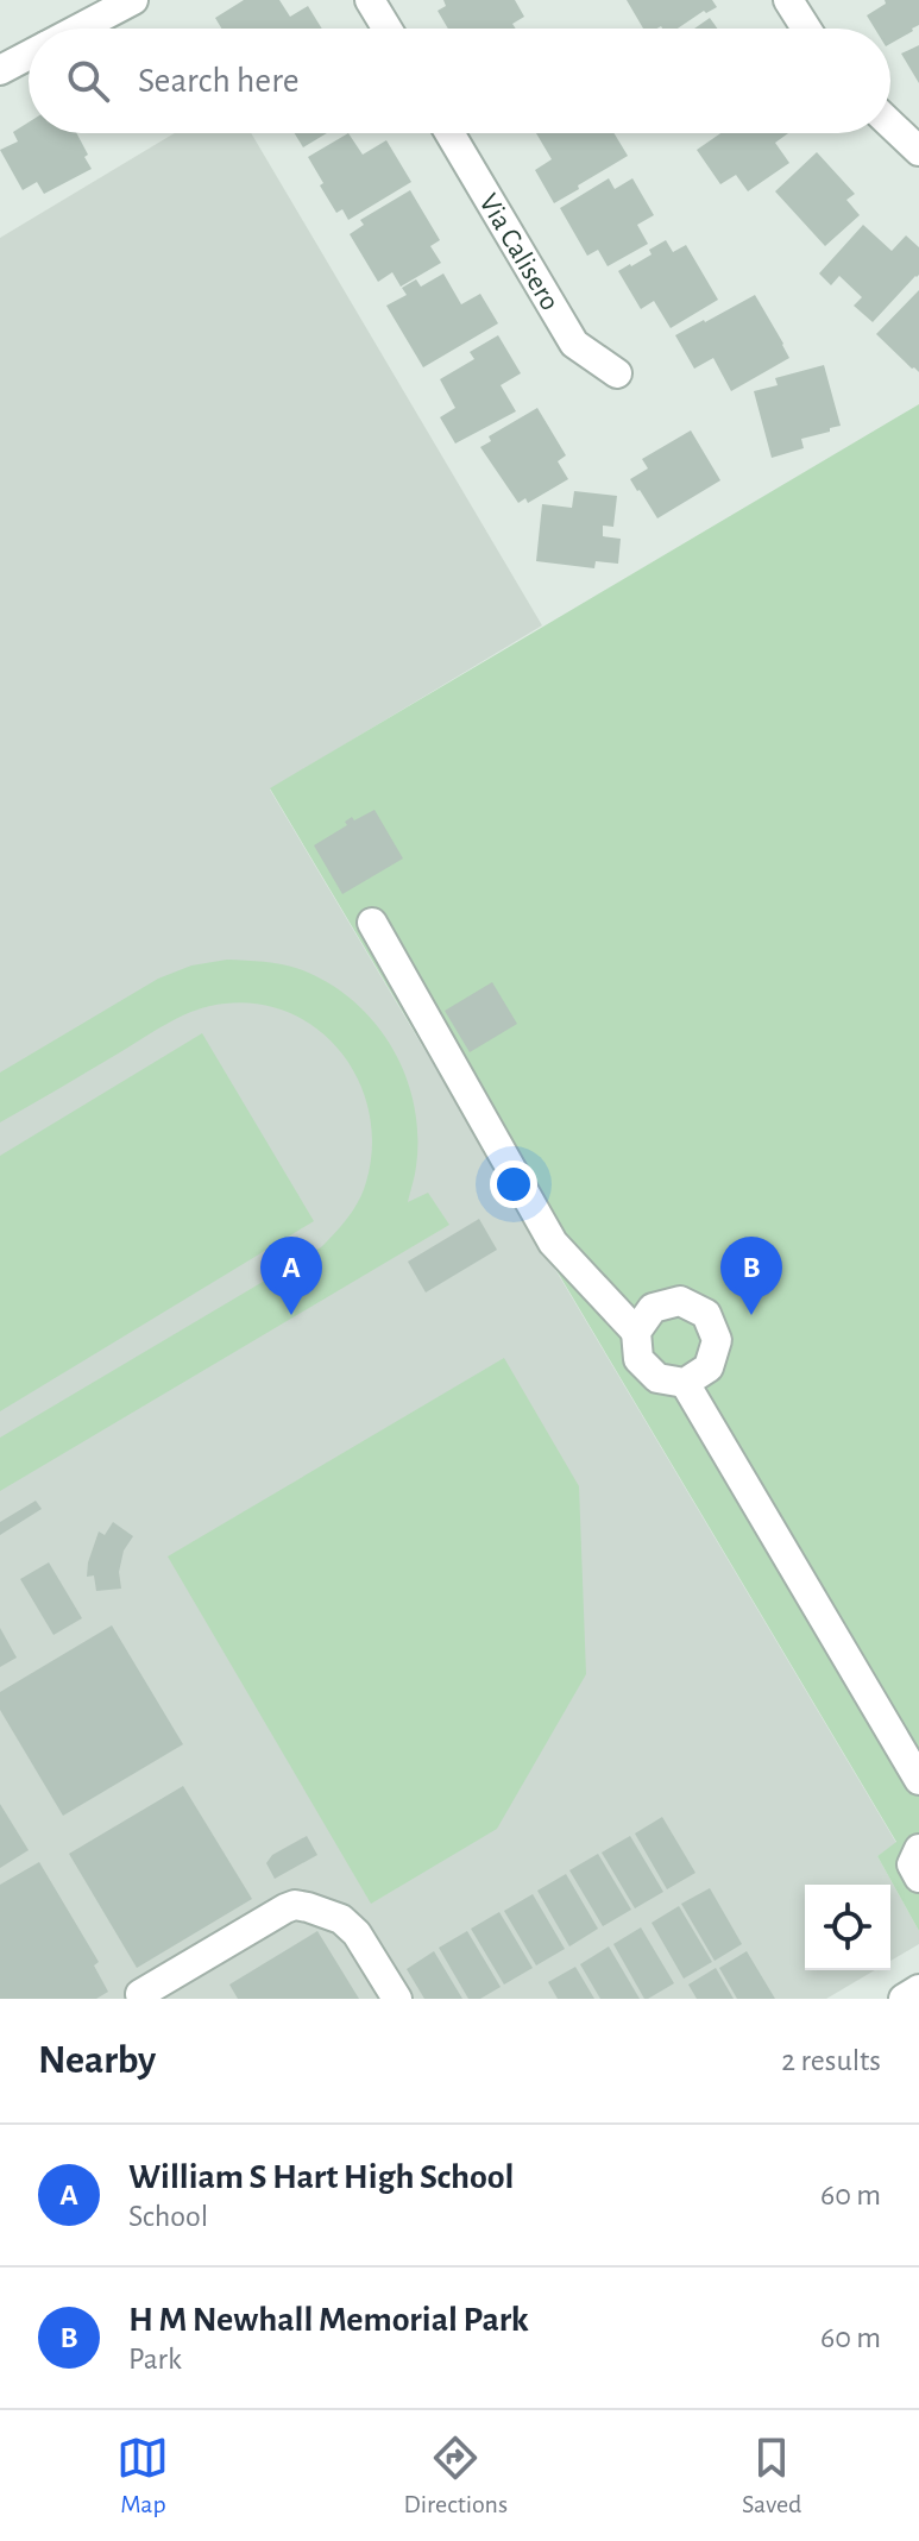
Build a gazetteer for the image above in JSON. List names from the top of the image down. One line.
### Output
{"streets":{"street":["Via Calisero"]},"page":{"search":"Search here","pins":["A","B"],"heading":["Nearby","2 results"],"list":[{"mark":"A","name":"William S Hart High School","note":"School","value":"60 m"},{"mark":"B","name":"H M Newhall Memorial Park","note":"Park","value":"60 m"}],"nav":["Map","Directions","Saved"]}}
